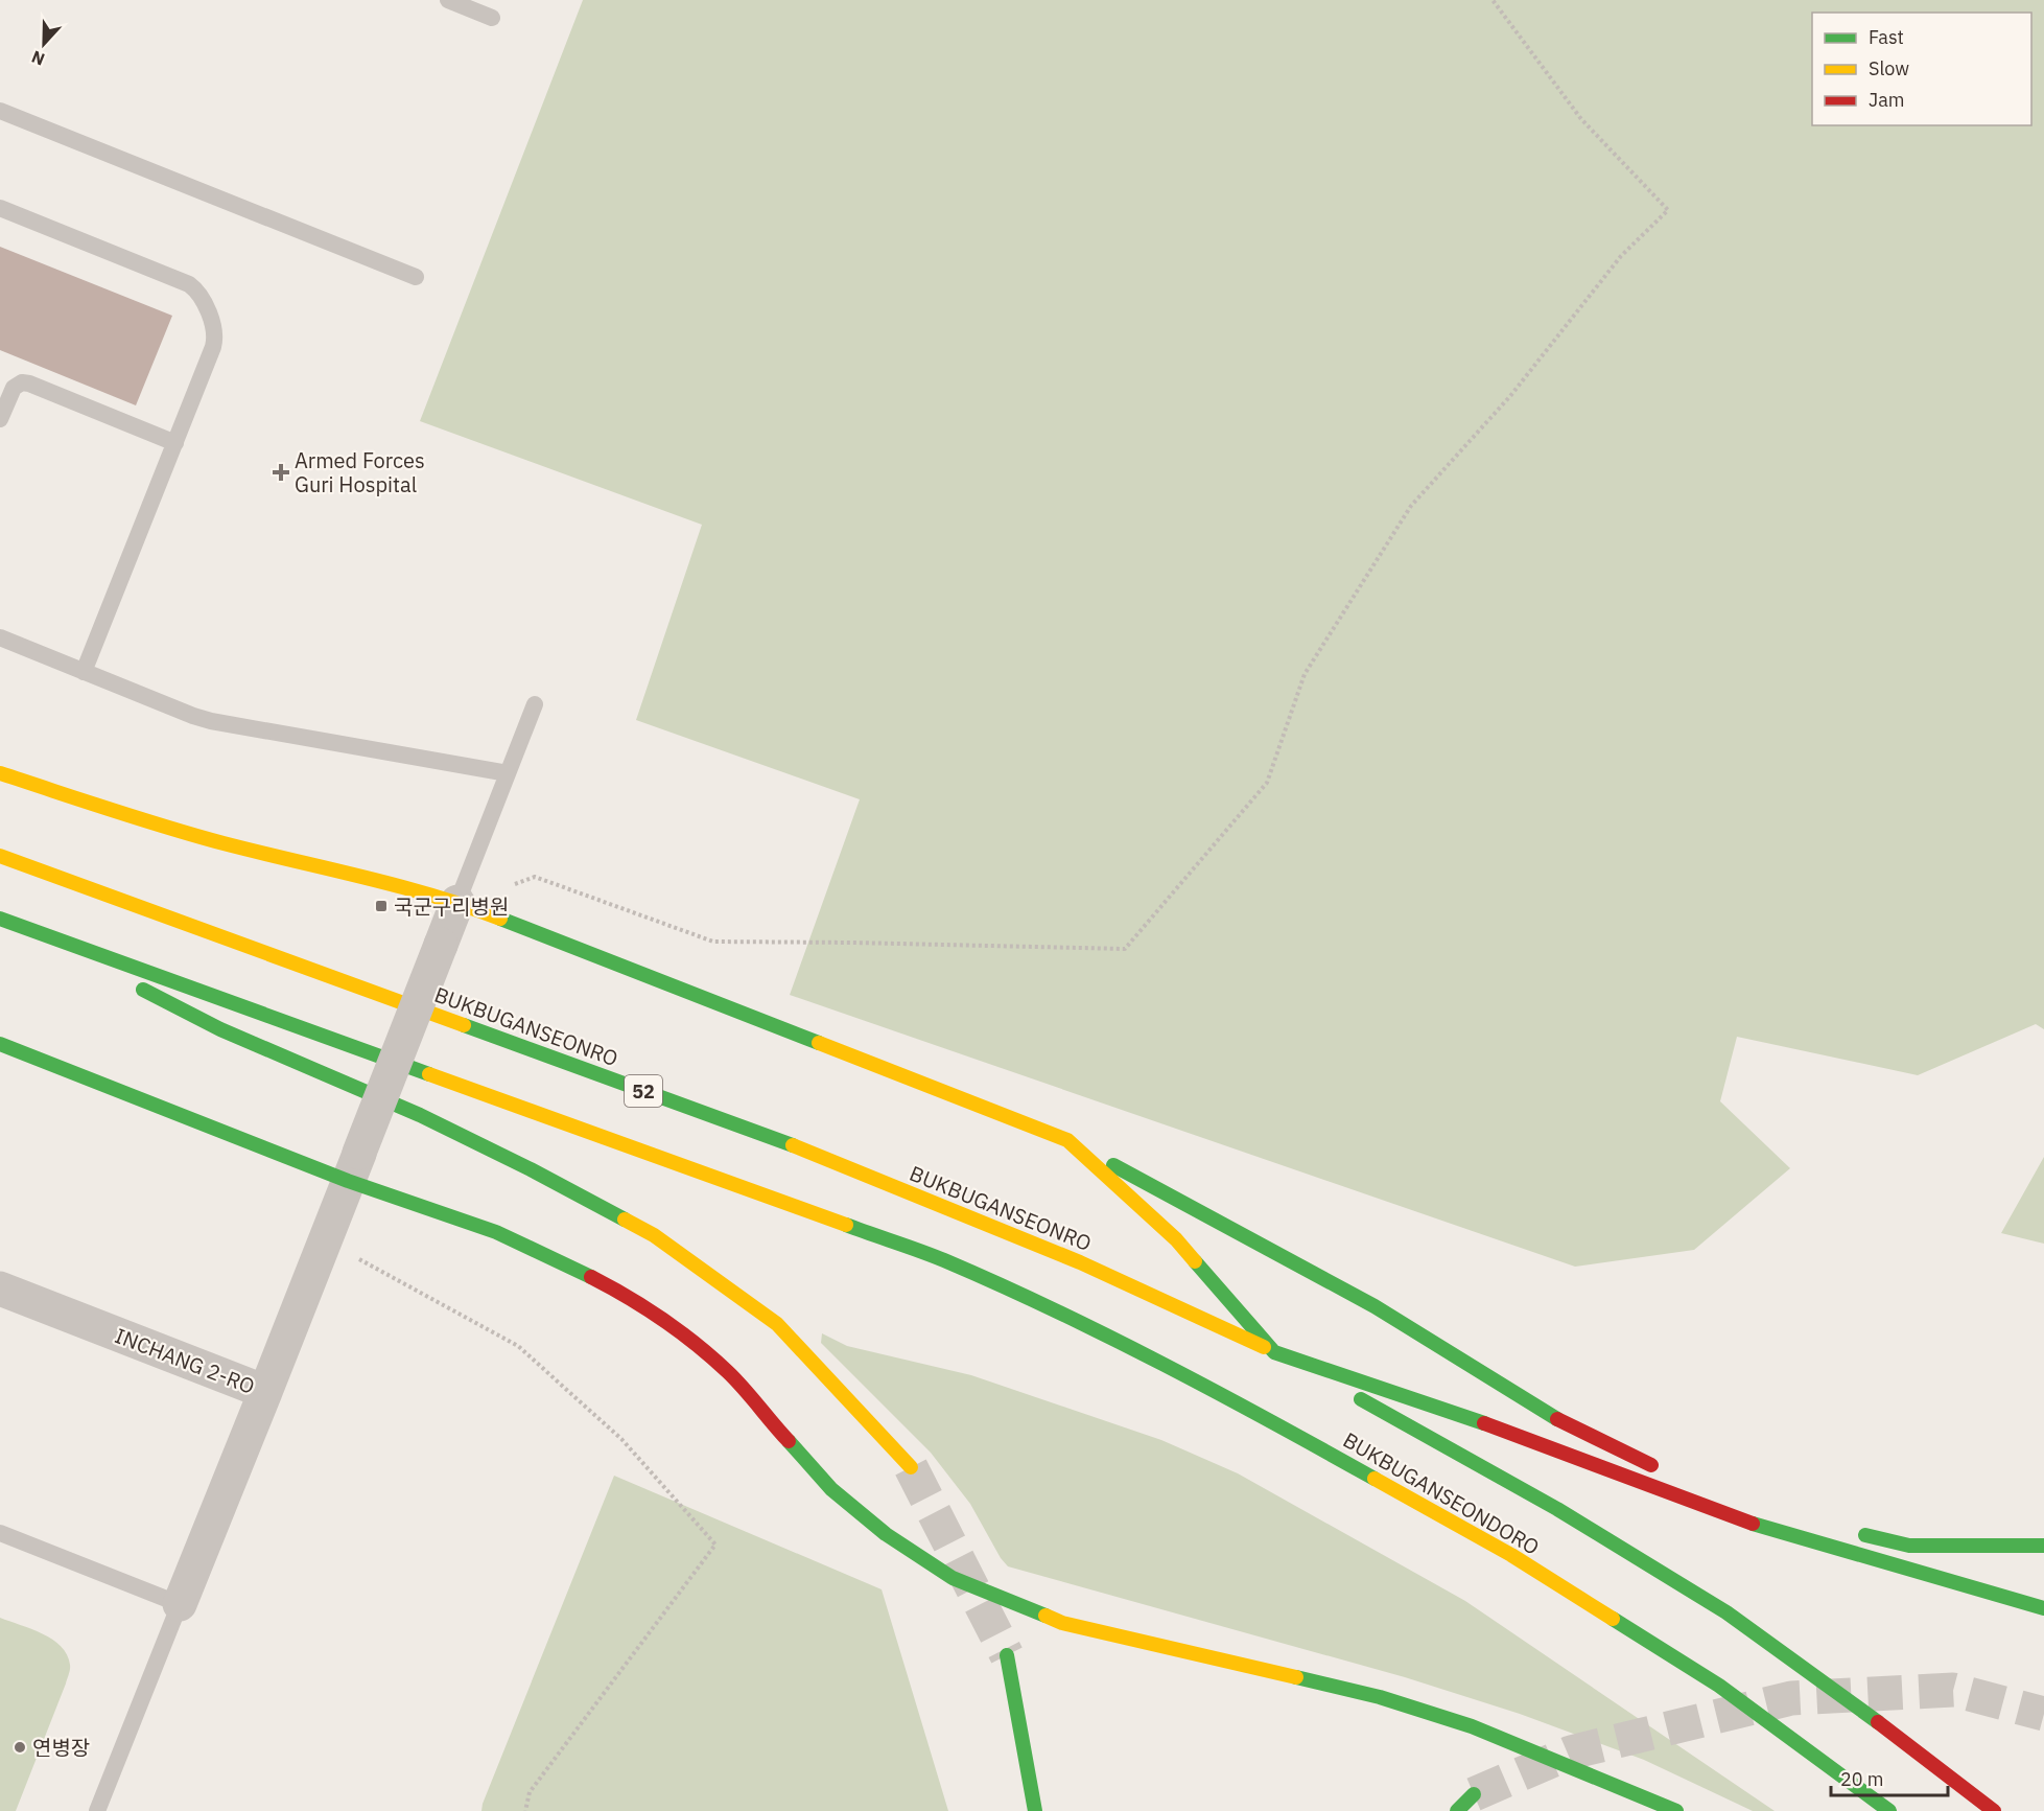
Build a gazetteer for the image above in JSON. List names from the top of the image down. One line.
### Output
{"streets":{"highway":["BUKBUGANSEONRO","52","BUKBUGANSEONDORO"],"street":["INCHANG 2-RO"]},"crossings":[["BUKBUGANSEONRO","BUKBUGANSEONDORO"]],"places":{"health":["Armed Forces Guri Hospital"],"transit":["국군구리병원"],"other":["연병장"]},"legend":["Fast","Slow","Jam"],"scale_bar":"20 m","north":"bottom"}
